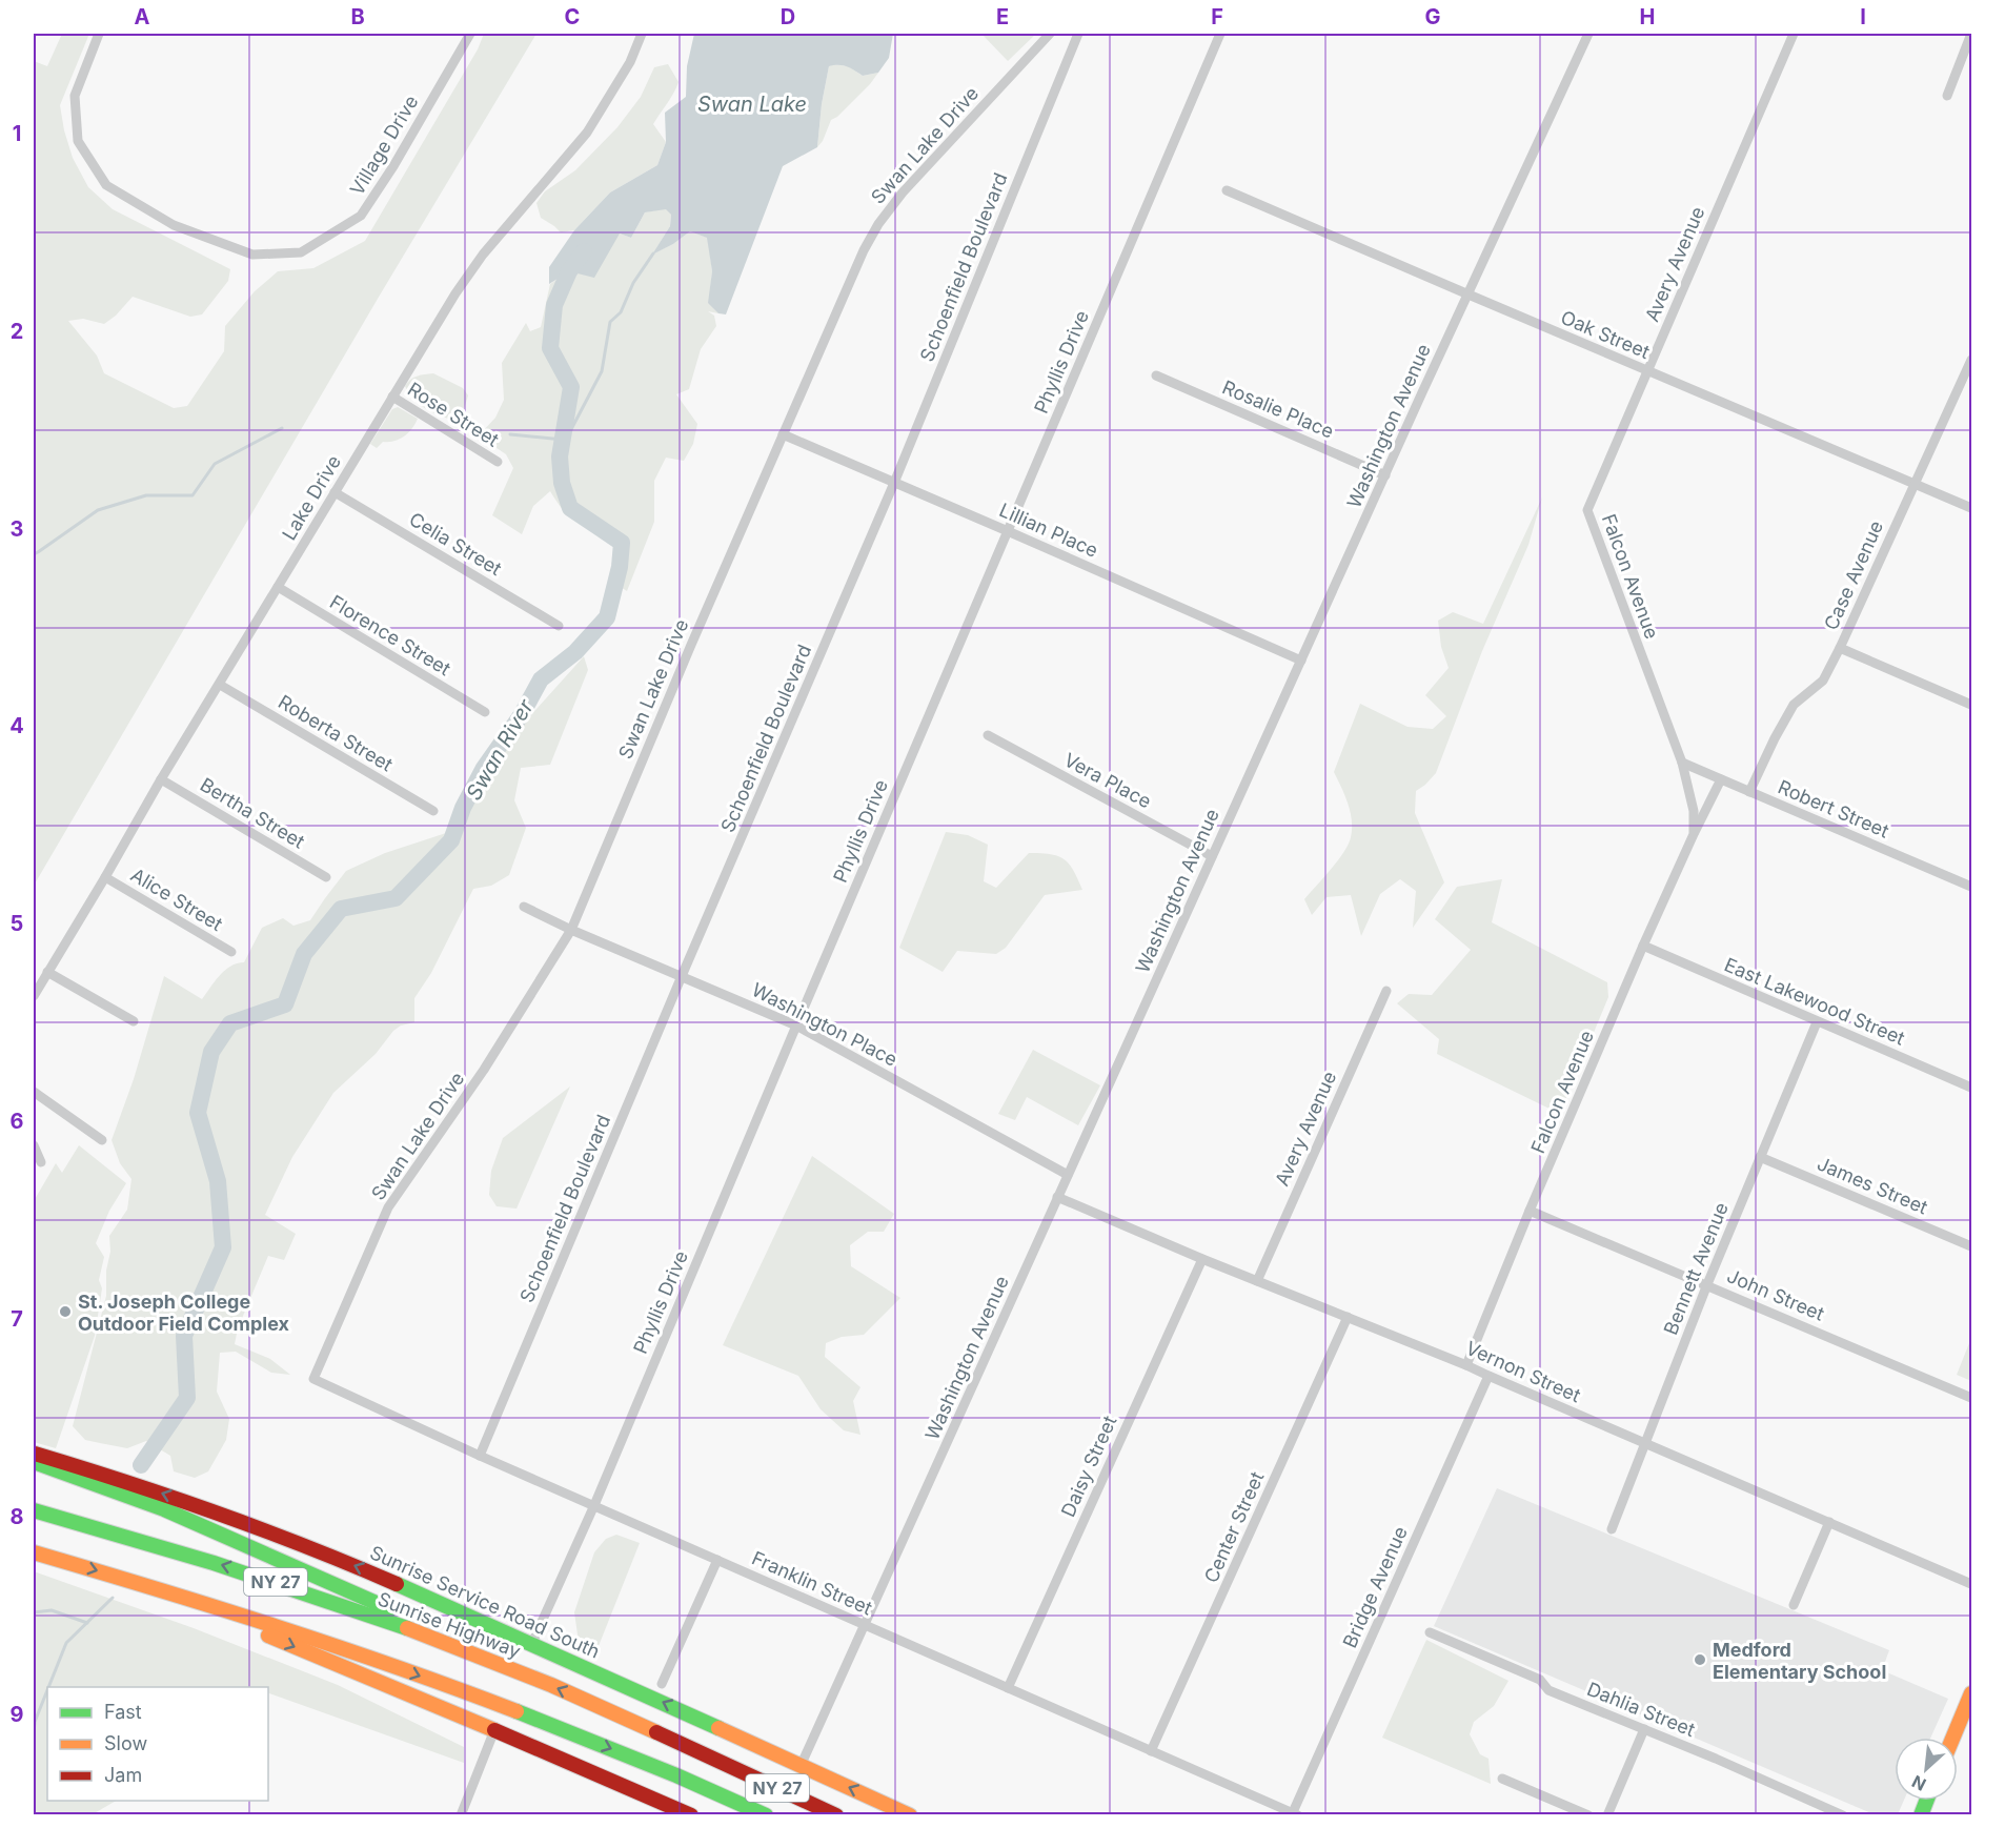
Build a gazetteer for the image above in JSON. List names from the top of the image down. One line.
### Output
{"streets":{"main road":["NY 27","Sunrise Service Road South","Sunrise Highway"],"street":["Village Drive","Swan Lake Drive","Avery Avenue","Schoenfield Boulevard","Oak Street","Phyllis Drive","Rosalie Place","Rose Street","Washington Avenue","Lake Drive","Lillian Place","Celia Street","Case Avenue","Falcon Avenue","Florence Street","Roberta Street","Vera Place","Robert Street","Bertha Street","Alice Street","East Lakewood Street","Washington Place","James Street","Bennett Avenue","John Street","Vernon Street","Daisy Street","Center Street","Franklin Street","Bridge Avenue","Dahlia Street"]},"crossings":[["Swan Lake Drive","Lillian Place"],["Swan Lake Drive","Washington Place"],["Swan Lake Drive","Franklin Street"],["Avery Avenue","Oak Street"],["Avery Avenue","Falcon Avenue"],["Avery Avenue","Vernon Street"],["Schoenfield Boulevard","Lillian Place"],["Schoenfield Boulevard","Washington Place"],["Schoenfield Boulevard","Franklin Street"],["Oak Street","Washington Avenue"],["Oak Street","Case Avenue"],["Phyllis Drive","Lillian Place"],["Phyllis Drive","Washington Place"],["Phyllis Drive","Franklin Street"],["Phyllis Drive","Sunrise Service Road South"],["Rosalie Place","Washington Avenue"],["Rose Street","Lake Drive"],["Washington Avenue","Lillian Place"],["Washington Avenue","Vera Place"],["Washington Avenue","Washington Place"],["Washington Avenue","Vernon Street"],["Washington Avenue","Franklin Street"],["Washington Avenue","Sunrise Service Road South"],["Lake Drive","Celia Street"],["Lake Drive","Florence Street"],["Lake Drive","Roberta Street"],["Lake Drive","Bertha Street"],["Lake Drive","Alice Street"],["Case Avenue","Robert Street"],["Falcon Avenue","Robert Street"],["Falcon Avenue","East Lakewood Street"],["Falcon Avenue","John Street"],["Falcon Avenue","Vernon Street"],["East Lakewood Street","Bennett Avenue"],["James Street","Bennett Avenue"],["Bennett Avenue","John Street"],["Bennett Avenue","Vernon Street"],["Vernon Street","Daisy Street"],["Vernon Street","Center Street"],["Vernon Street","Bridge Avenue"],["Daisy Street","Franklin Street"],["Center Street","Franklin Street"],["Franklin Street","Bridge Avenue"]],"water":["Swan Lake","Swan River"],"places":["St. Joseph College Outdoor Field Complex","Medford Elementary School"],"legend":["Fast","Slow","Jam"],"north":"bottom left","grid":{"columns":["A","B","C","D","E","F","G","H","I"],"rows":["1","2","3","4","5","6","7","8","9"]}}
